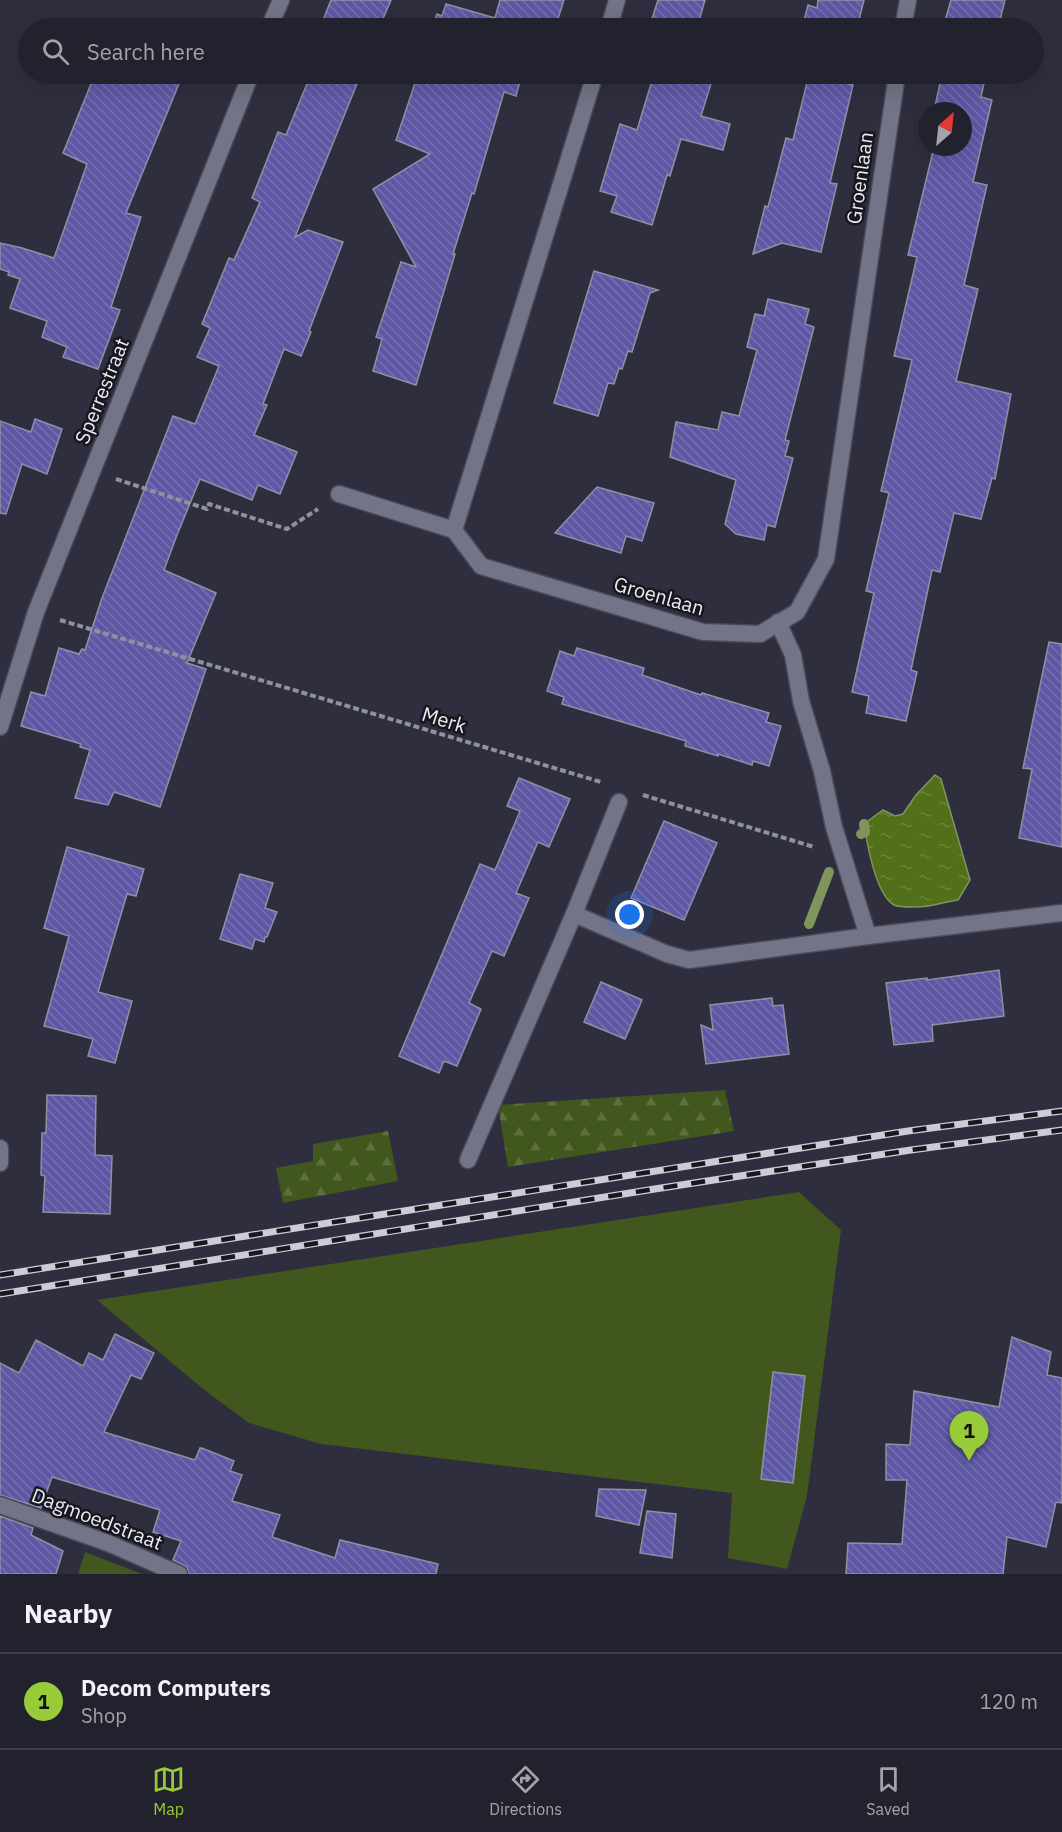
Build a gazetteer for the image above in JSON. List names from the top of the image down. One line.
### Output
{"streets":{"street":["Groenlaan","Sperrestraat","Dagmoedstraat"],"path":["Merk"]},"crossings":[["Sperrestraat","Merk"]],"north":"top right","page":{"search":"Search here","pins":"1","heading":"Nearby","list":[{"mark":"1","name":"Decom Computers","note":"Shop","value":"120 m"}],"nav":["Map","Directions","Saved"]}}
